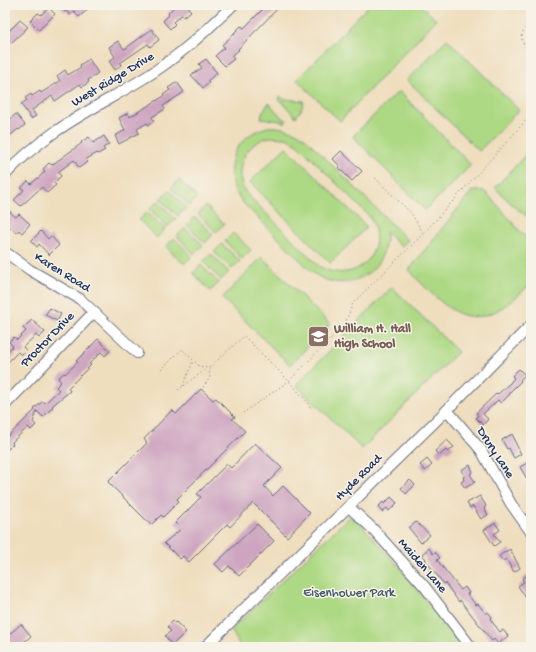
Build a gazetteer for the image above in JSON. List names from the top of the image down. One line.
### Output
{"streets":{"street":["West Ridge Drive","Karen Road","Proctor Drive","Drury Lane","Hyde Road","Maiden Lane"]},"crossings":[["Karen Road","Proctor Drive"],["Drury Lane","Hyde Road"],["Hyde Road","Maiden Lane"]],"parks":["Eisenhower Park"],"places":{"school or university":["William H. Hall High School"]}}
